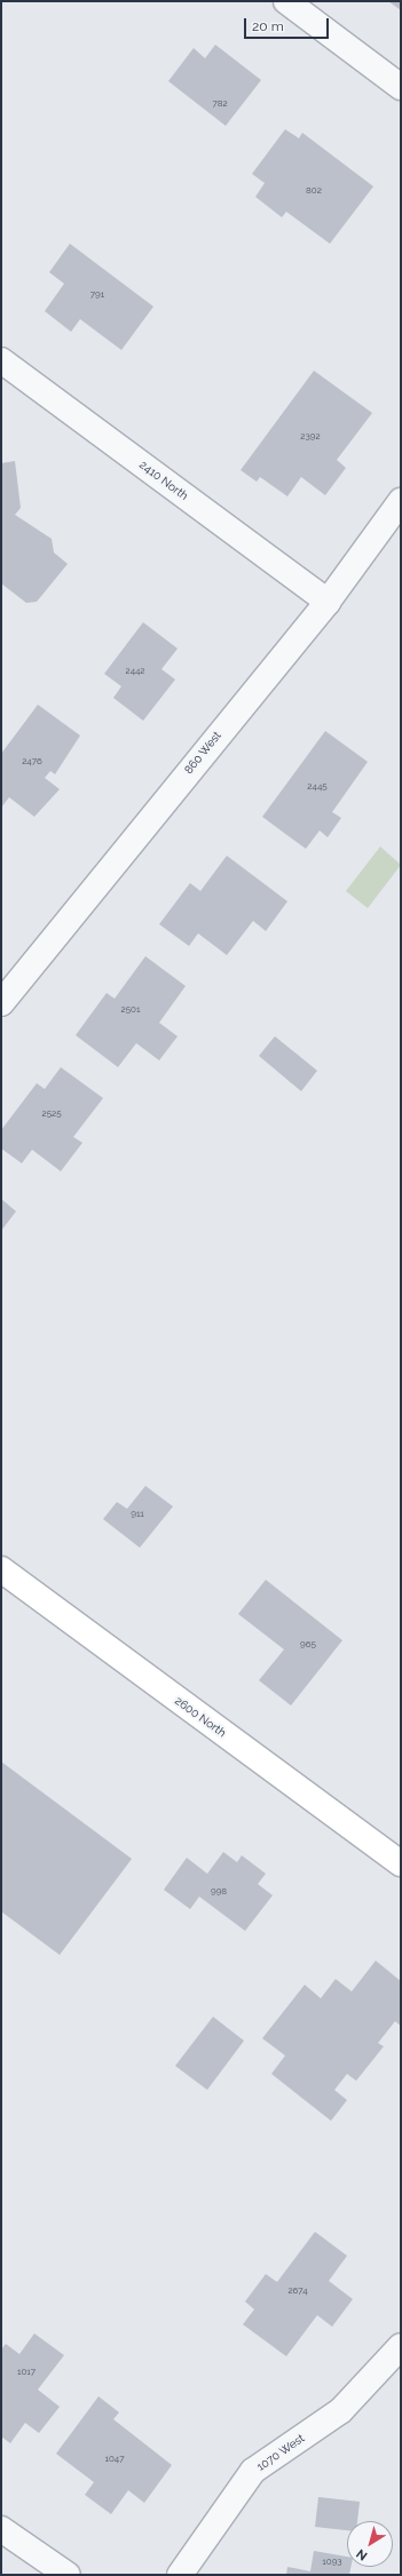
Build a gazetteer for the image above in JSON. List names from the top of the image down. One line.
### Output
{"streets":{"street":["2410 North","860 West","2600 North","1070 West"]},"crossings":[["2410 North","860 West"]],"house_numbers":["782","802","791","2392","2442","2476","2445","2501","2525","911","965","998","2674","1017","1047","1093"],"scale_bar":"20 m","north":"bottom left"}
